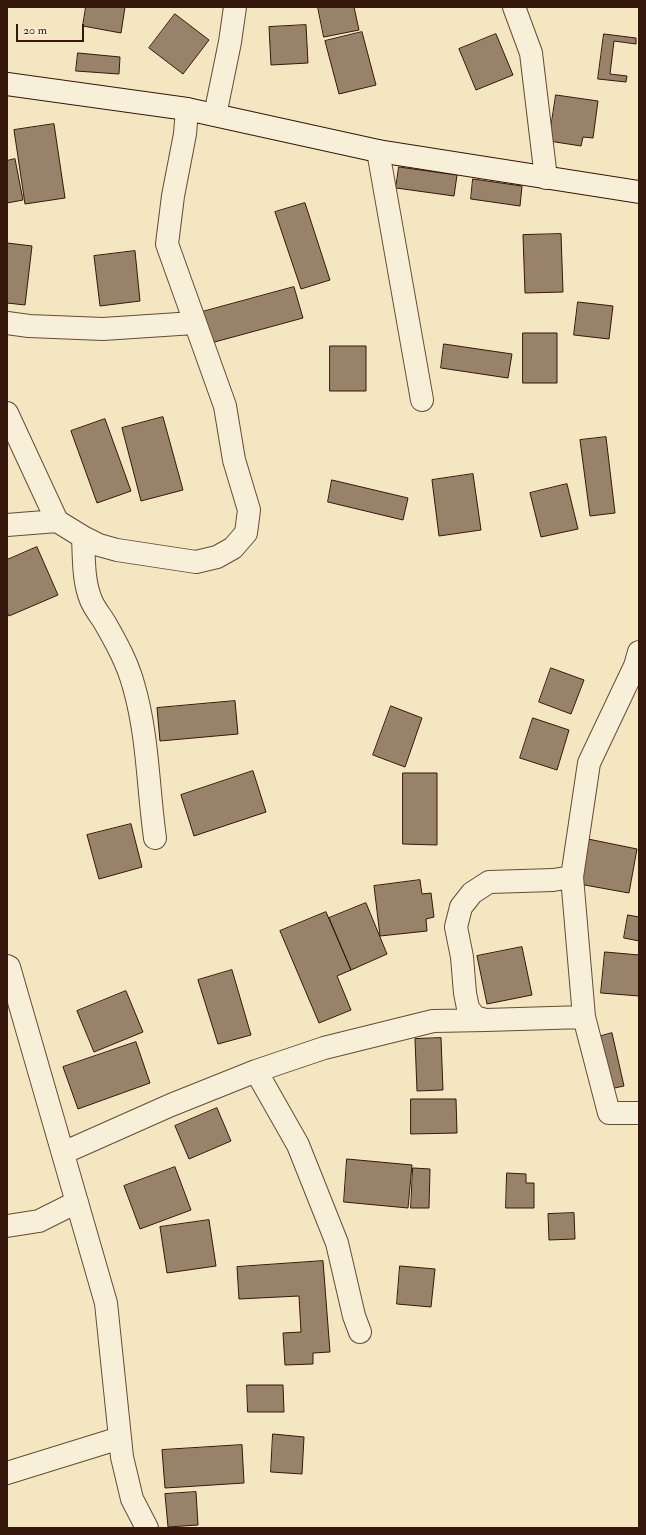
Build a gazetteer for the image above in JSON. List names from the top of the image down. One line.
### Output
{"scale_bar":"20 m"}
